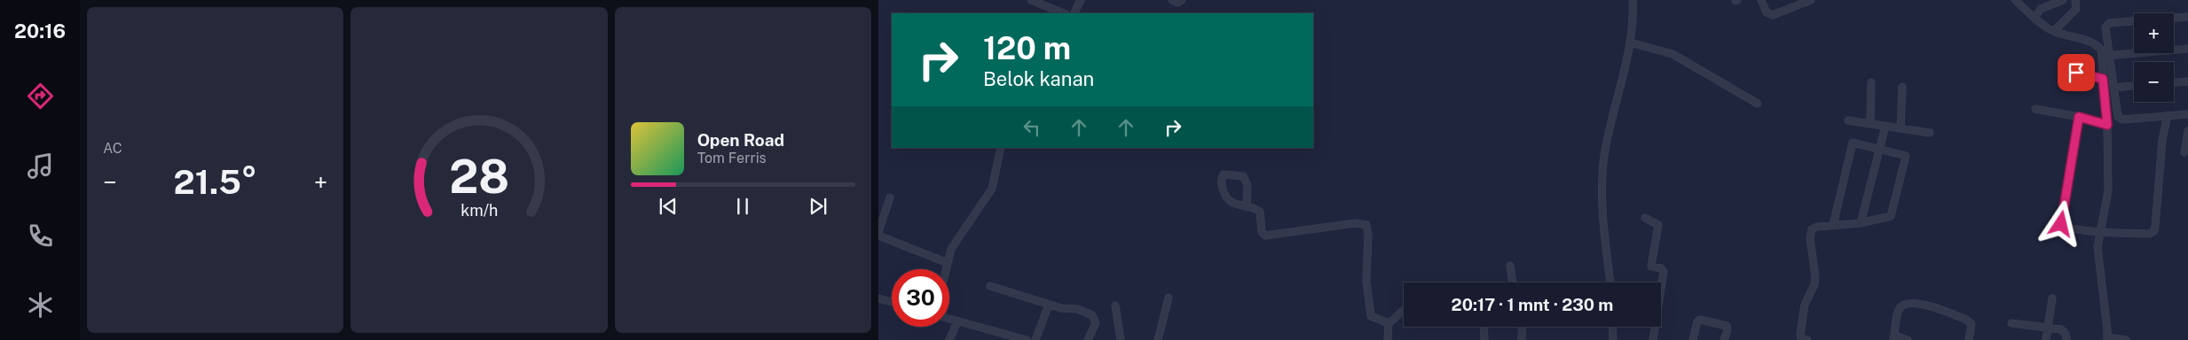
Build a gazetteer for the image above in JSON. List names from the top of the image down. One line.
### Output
{"page":{"tabs":"20:16","tile":"AC","map_buttons":["+","−"],"turn":["120 m","Belok kanan"],"song":["Open Road","Tom Ferris"],"heat":["−","21.5°","+"],"limit":"30","trip":"20:17 · 1 mnt · 230 m","gauge":["28","km/h"]}}
